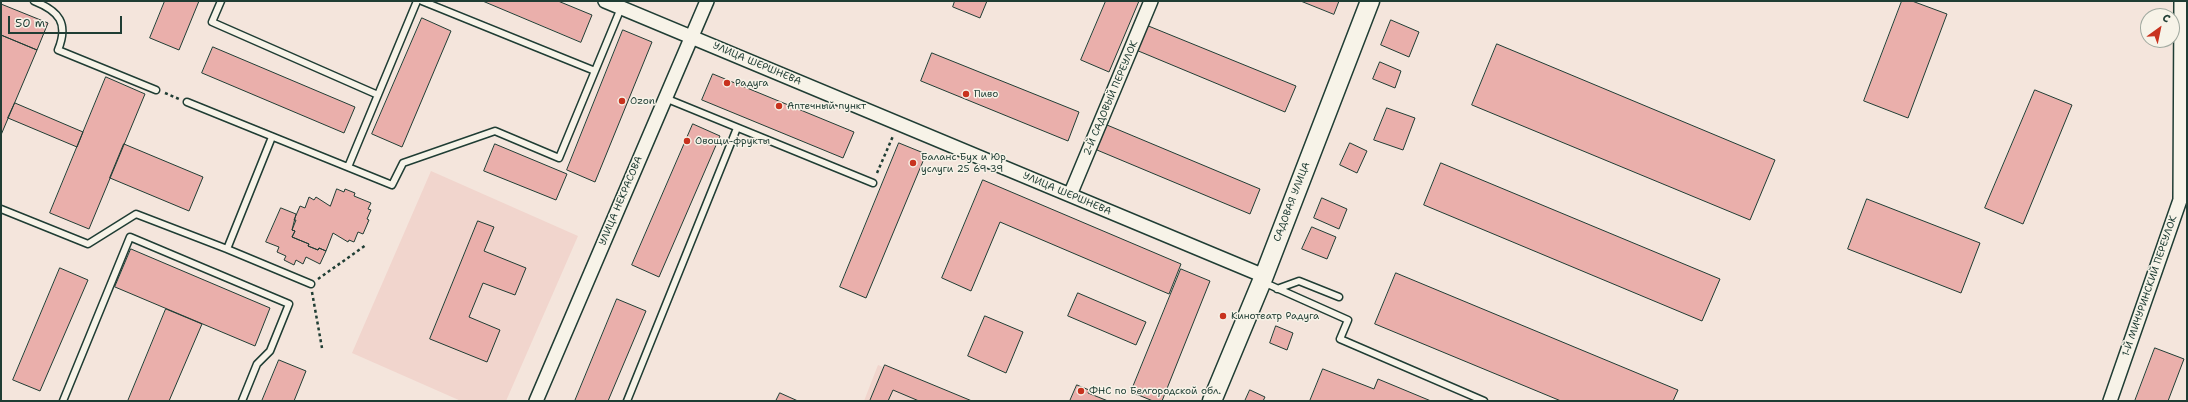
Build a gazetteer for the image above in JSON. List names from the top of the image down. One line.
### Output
{"streets":{"main road":["САДОВАЯ УЛИЦА"],"street":["УЛИЦА ШЕРШНЕВА","2-Й САДОВЫЙ ПЕРЕУЛОК","УЛИЦА НЕКРАСОВА","1-Й МИЧУРИНСКИЙ ПЕРЕУЛОК"]},"crossings":[["УЛИЦА ШЕРШНЕВА","2-Й САДОВЫЙ ПЕРЕУЛОК"],["УЛИЦА ШЕРШНЕВА","УЛИЦА НЕКРАСОВА"],["УЛИЦА ШЕРШНЕВА","САДОВАЯ УЛИЦА"]],"places":["Радуга","Пиво","Ozon","Аптечный пункт","Овощи-фрукты","Баланс Бух и Юр услуги 25 69 39","Кинотеатр Радуга","ФНС по Белгородской обл."],"scale_bar":"50 m","north":"top right"}
